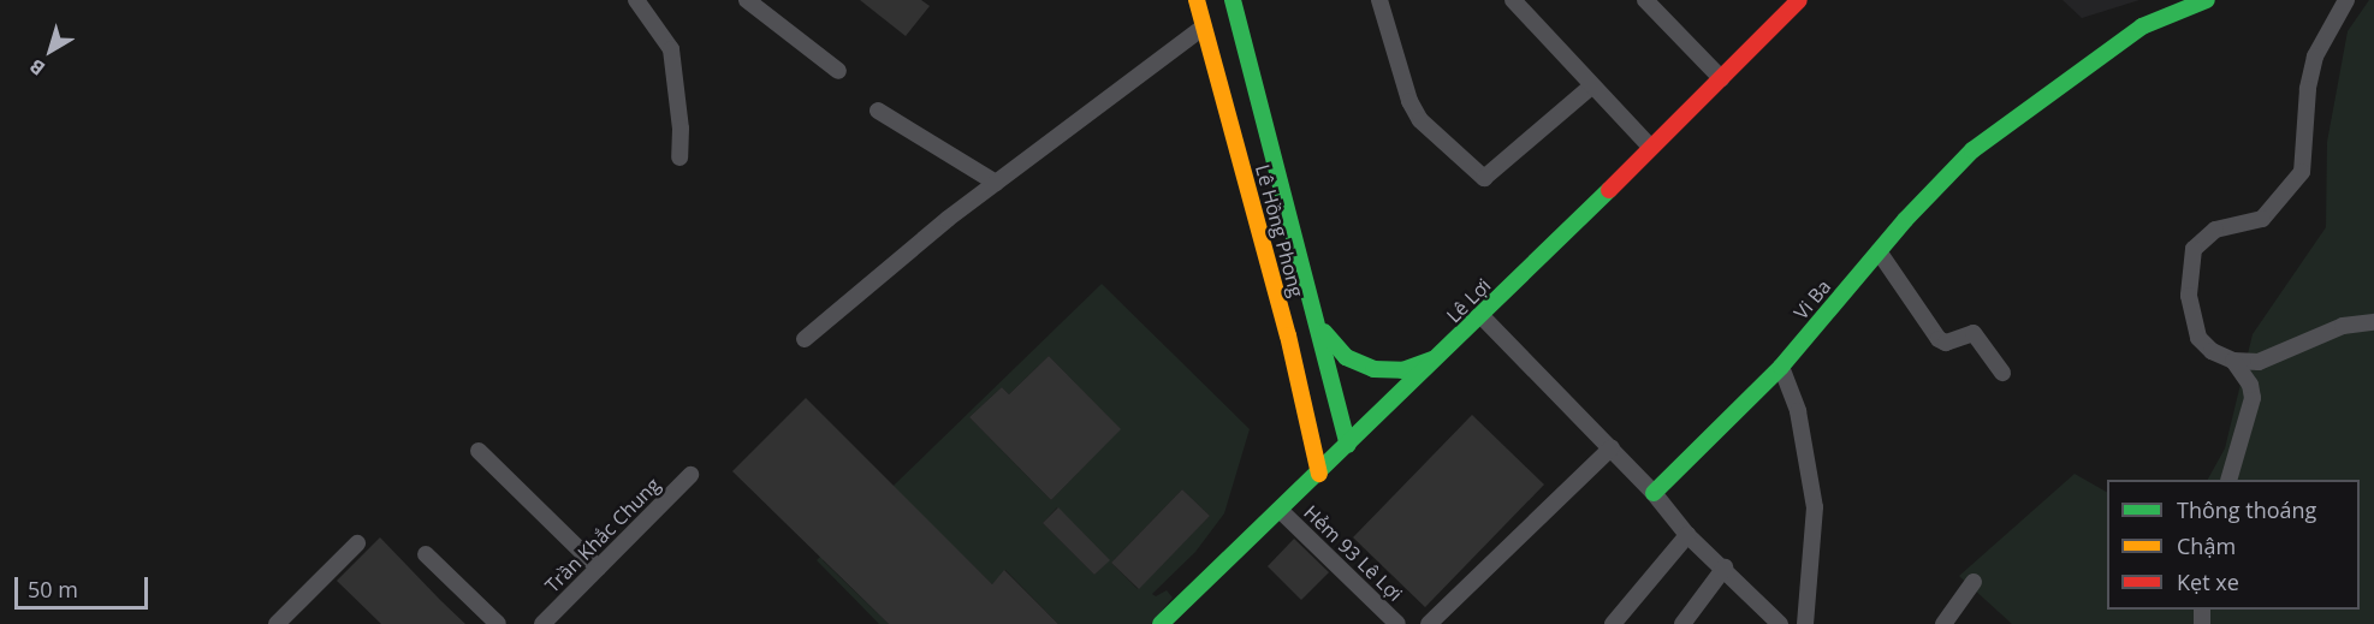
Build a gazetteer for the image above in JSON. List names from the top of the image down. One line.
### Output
{"streets":{"main road":["Lê Hồng Phong","Vi Ba","Lê Lợi"],"street":["Trần Khắc Chung","Hẻm 93 Lê Lợi"]},"crossings":[["Lê Hồng Phong","Lê Lợi"],["Lê Lợi","Hẻm 93 Lê Lợi"]],"legend":["Thông thoáng","Chậm","Kẹt xe"],"scale_bar":"50 m","north":"bottom left"}
